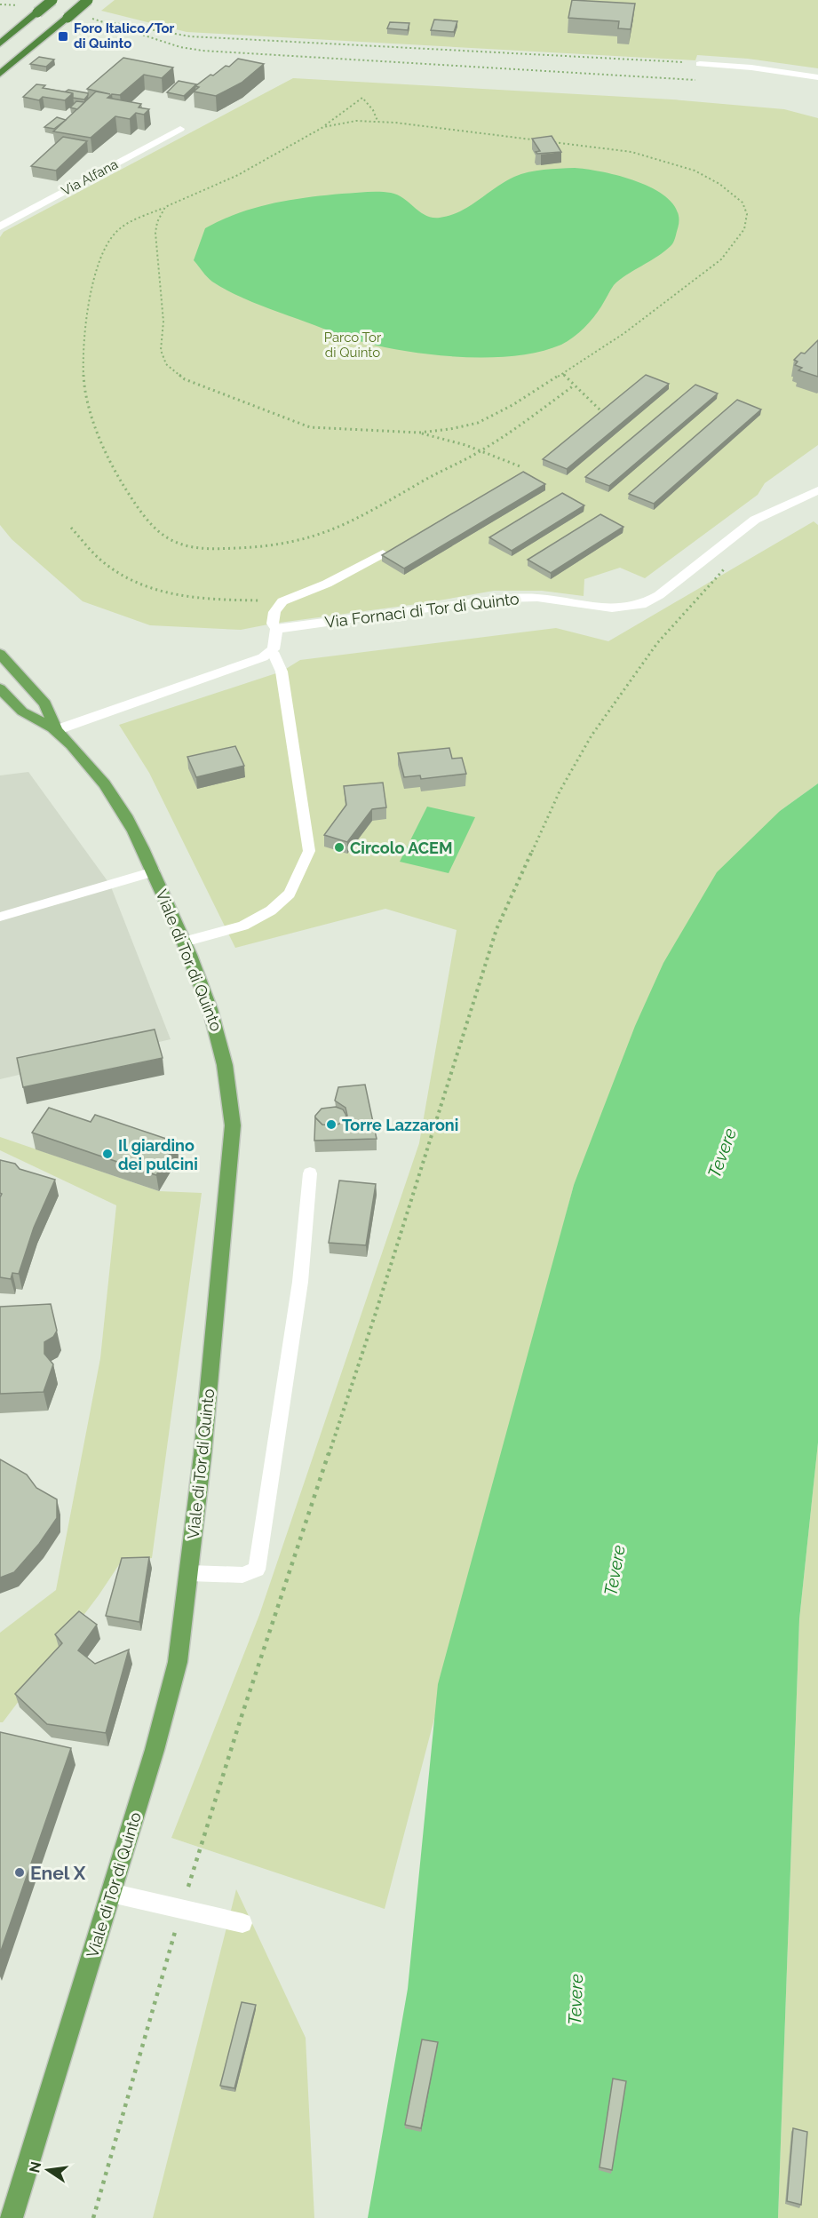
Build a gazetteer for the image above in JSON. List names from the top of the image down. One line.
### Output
{"streets":{"main road":["Viale di Tor di Quinto"],"street":["Via Alfana","Via Fornaci di Tor di Quinto"]},"water":["Tevere"],"parks":["Parco Tor di Quinto"],"places":{"transit":["Foro Italico/Tor di Quinto"],"other":["Circolo ACEM","Torre Lazzaroni","Il giardino dei pulcini","Enel X"]},"north":"left"}
